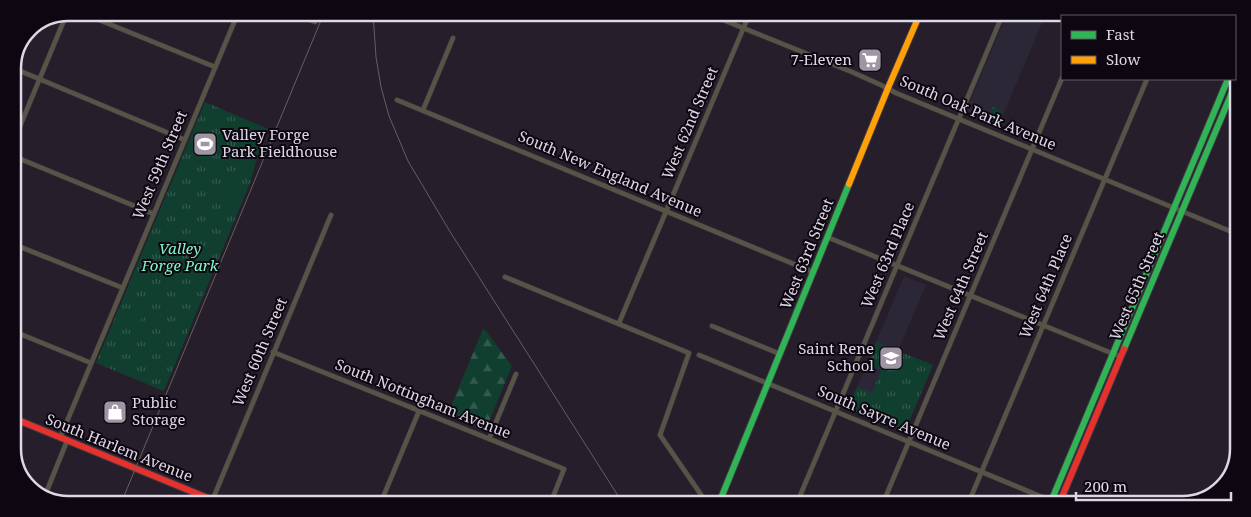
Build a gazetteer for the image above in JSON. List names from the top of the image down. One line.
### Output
{"streets":{"street":["South Oak Park Avenue","West 62nd Street","West 59th Street","South New England Avenue","West 63rd Street","West 63rd Place","West 64th Street","West 64th Place","West 65th Street","West 60th Street","South Nottingham Avenue","South Sayre Avenue","South Harlem Avenue"]},"crossings":[["South Oak Park Avenue","West 62nd Street"],["South Oak Park Avenue","West 63rd Street"],["South Oak Park Avenue","West 63rd Place"],["South Oak Park Avenue","West 64th Street"],["South Oak Park Avenue","West 64th Place"],["South Oak Park Avenue","West 65th Street"],["West 62nd Street","South New England Avenue"],["West 59th Street","South Harlem Avenue"],["South New England Avenue","West 63rd Street"],["West 63rd Street","South Sayre Avenue"],["West 63rd Place","South Sayre Avenue"],["West 64th Street","South Sayre Avenue"],["West 64th Place","South Sayre Avenue"],["West 60th Street","South Nottingham Avenue"]],"parks":["Valley Forge Park"],"places":{"supermarket":["7-Eleven"],"sports":["Valley Forge Park Fieldhouse"],"school or university":["Saint Rene School"],"shop":["Public Storage"]},"legend":["Fast","Slow"],"scale_bar":"200 m"}
